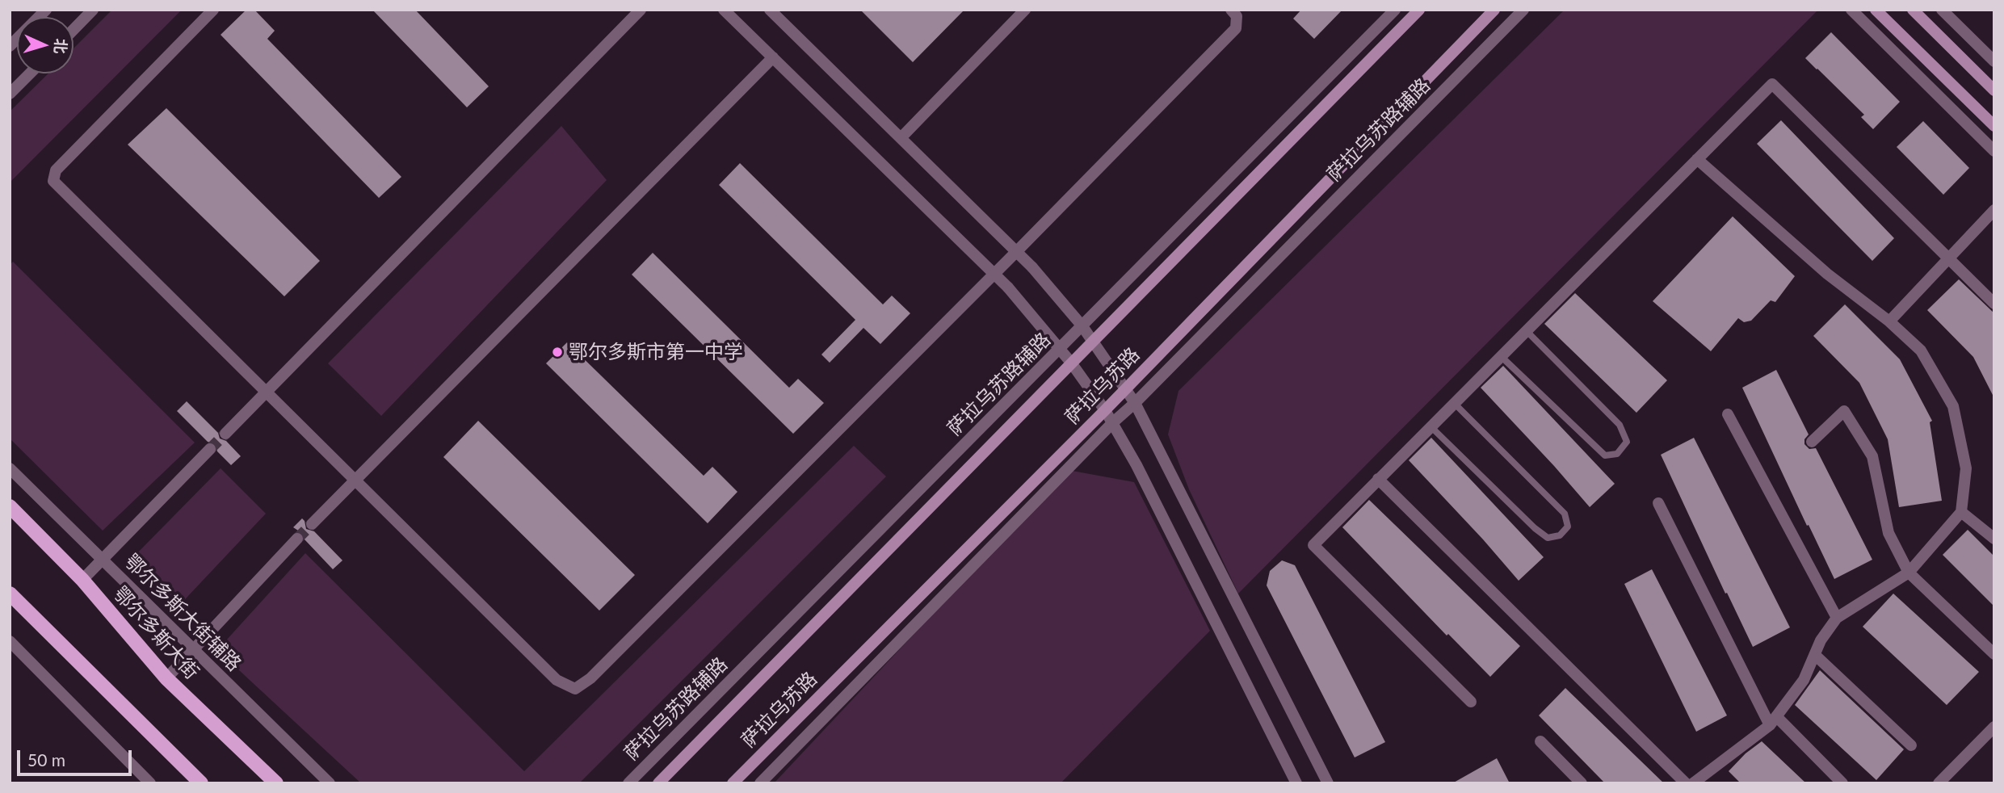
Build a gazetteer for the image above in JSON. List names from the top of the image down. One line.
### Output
{"streets":{"main road":["萨拉乌苏路","鄂尔多斯大街"],"street":["萨拉乌苏路辅路","鄂尔多斯大街辅路"]},"places":["鄂尔多斯市第一中学"],"scale_bar":"50 m","north":"right"}
